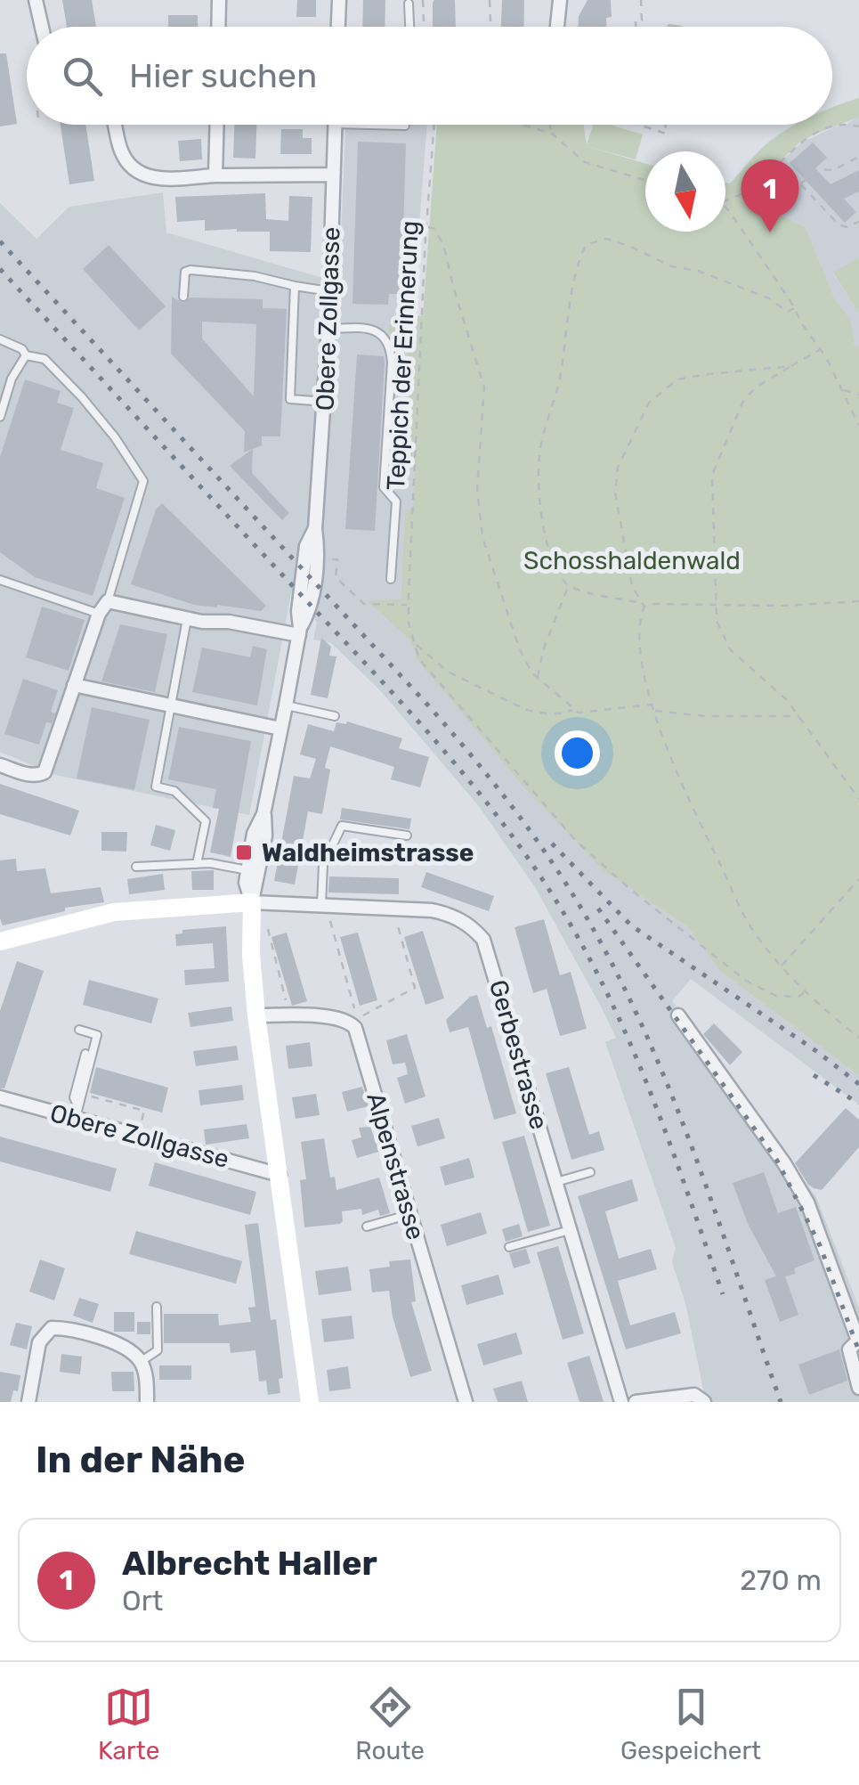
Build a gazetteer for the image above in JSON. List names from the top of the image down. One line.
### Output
{"streets":{"street":["Obere Zollgasse","Gerbestrasse","Alpenstrasse"],"path":["Teppich der Erinnerung"]},"crossings":[["Obere Zollgasse","Gerbestrasse"]],"parks":["Schosshaldenwald"],"places":{"transit":["Waldheimstrasse"]},"north":"bottom","page":{"search":"Hier suchen","pins":"1","heading":"In der Nähe","list":[{"mark":"1","name":"Albrecht Haller","note":"Ort","value":"270 m"}],"nav":["Karte","Route","Gespeichert"]}}
